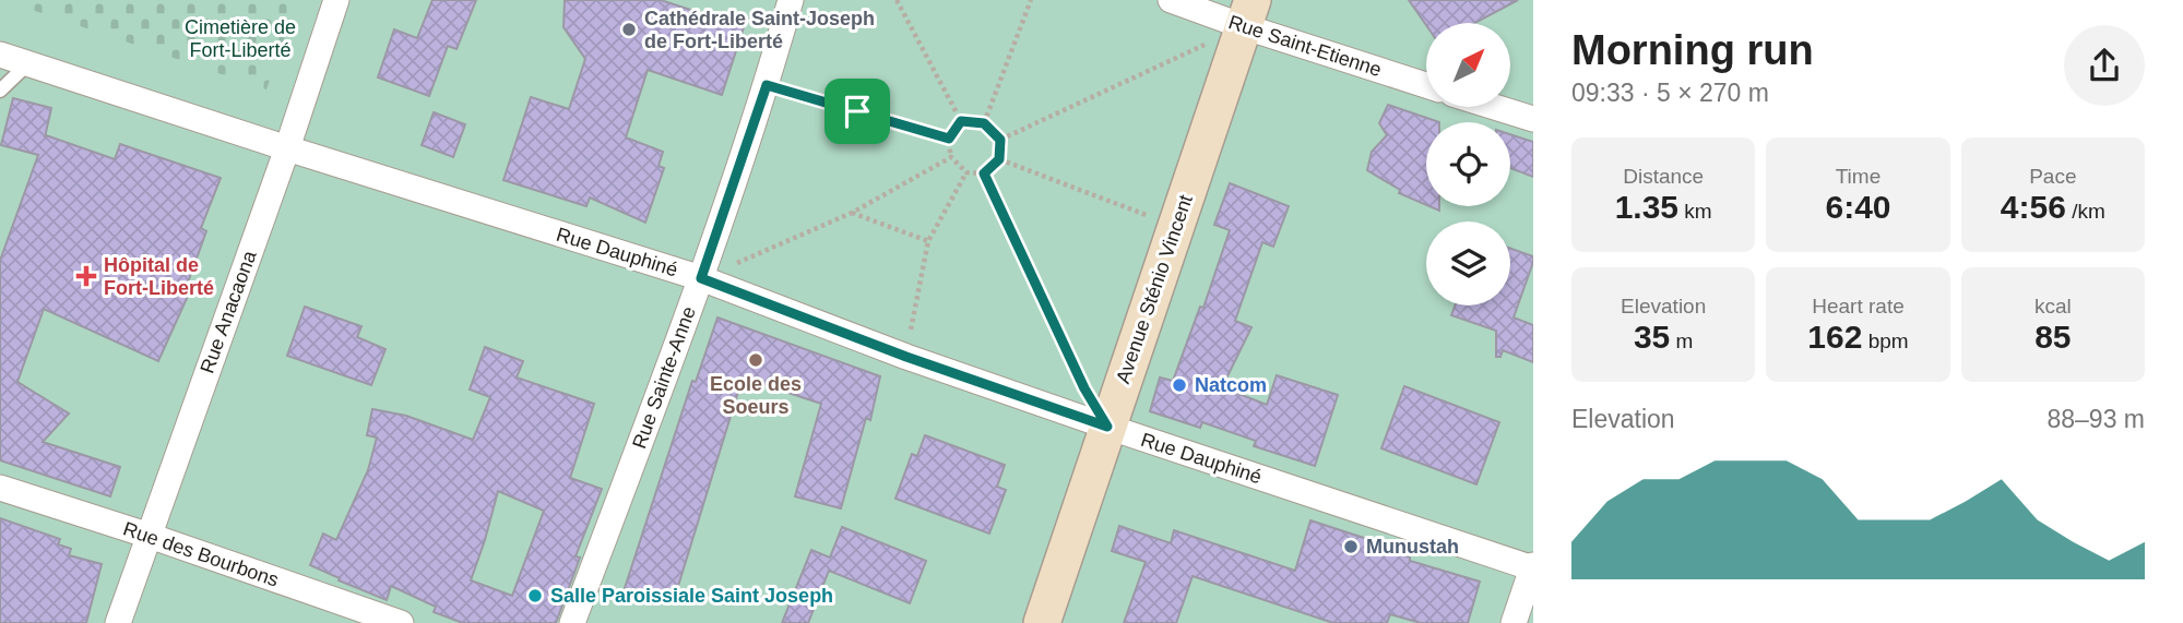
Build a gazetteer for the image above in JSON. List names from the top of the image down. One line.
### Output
{"streets":{"street":["Rue Saint-Etienne","Rue Dauphiné","Avenue Sténio Vincent","Rue Anacaona","Rue Sainte-Anne","Rue des Bourbons"]},"crossings":[["Rue Saint-Etienne","Avenue Sténio Vincent"],["Rue Dauphiné","Avenue Sténio Vincent"],["Rue Dauphiné","Rue Anacaona"],["Rue Dauphiné","Rue Sainte-Anne"],["Rue Anacaona","Rue des Bourbons"]],"parks":["Cimetière de Fort-Liberté"],"places":{"other":["Cathédrale Saint-Joseph de Fort-Liberté","Ecole des Soeurs","Natcom","Munustah","Salle Paroissiale Saint Joseph"],"health":["Hôpital de Fort-Liberté"]},"north":"top right","page":{"heading":["Morning run","09:33 · 5 × 270 m"],"stats":[["Distance","1.35 km"],["Time","6:40"],["Pace","4:56 /km"],["Elevation","35 m"],["Heart rate","162 bpm"],["kcal","85"]],"chart":["Elevation","88–93 m"]}}
